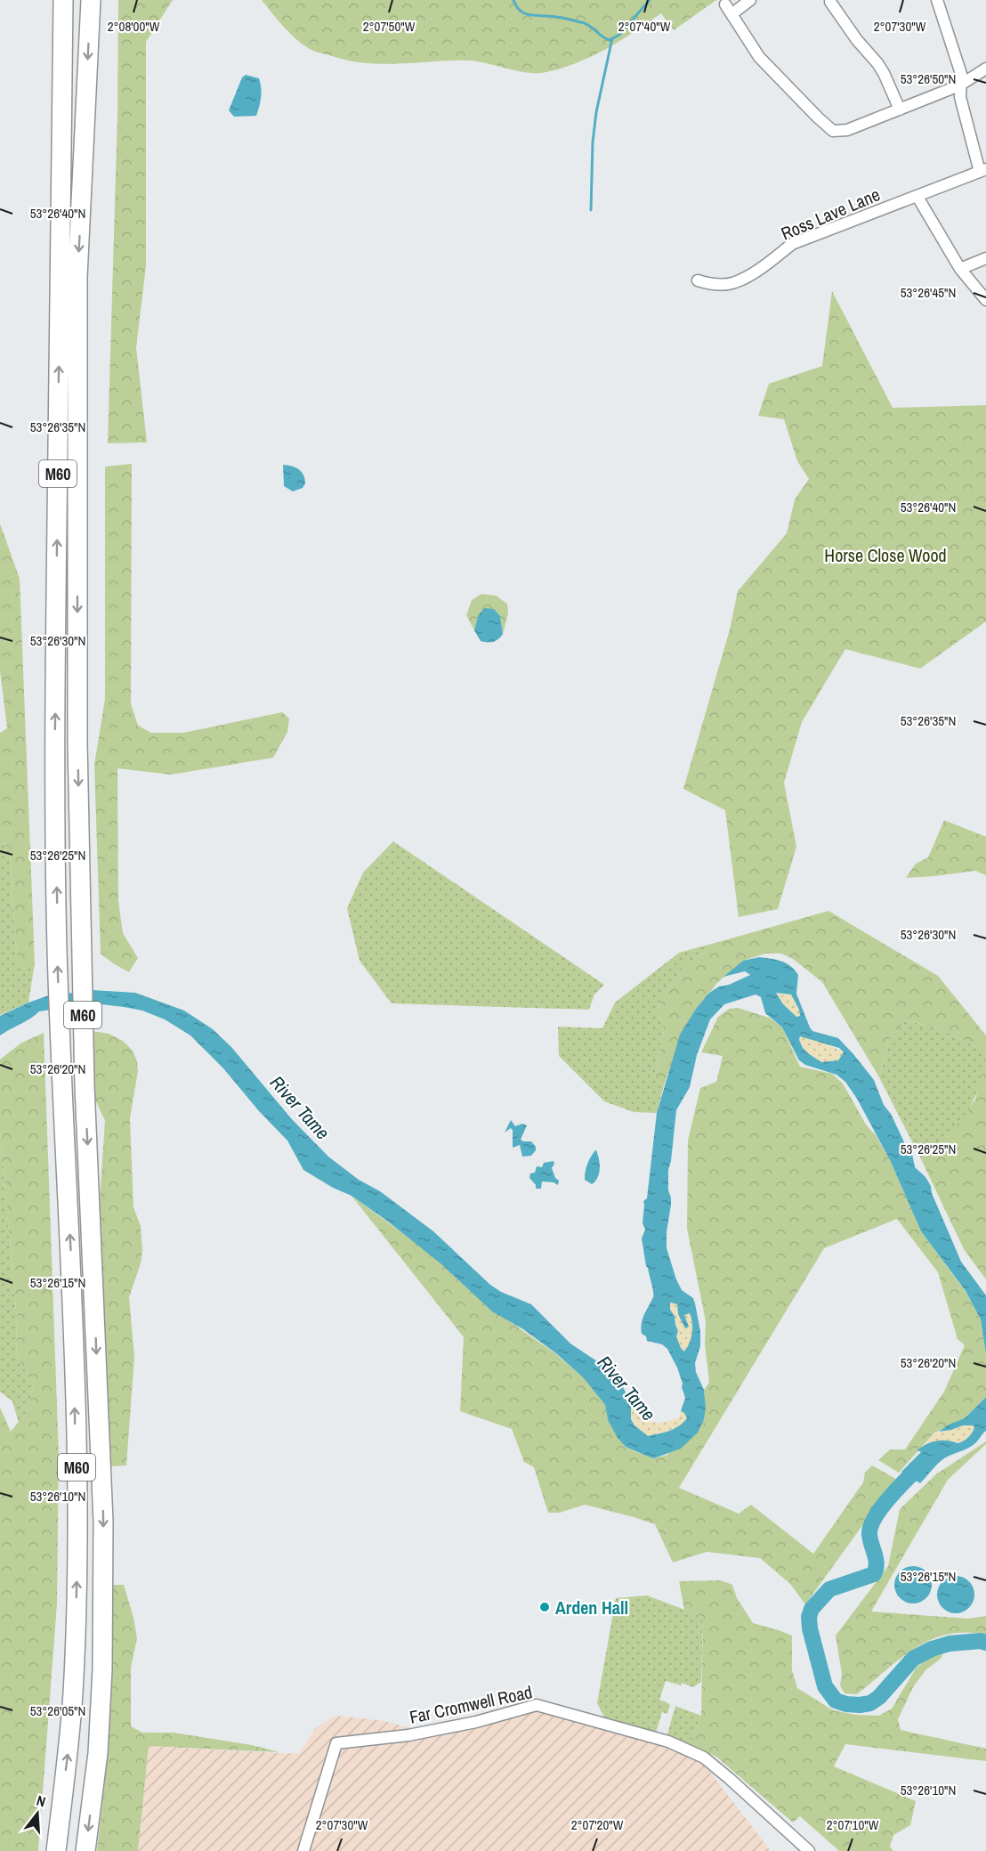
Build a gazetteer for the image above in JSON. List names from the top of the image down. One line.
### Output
{"streets":{"highway":["M60"],"street":["Ross Lave Lane","Far Cromwell Road"]},"water":["River Tame"],"parks":["Horse Close Wood"],"places":["Arden Hall"],"north":"top","coordinates":["2°08'00\"W","2°07'50\"W","2°07'40\"W","2°07'30\"W","53°26'50\"N","53°26'40\"N","53°26'45\"N","53°26'35\"N","53°26'30\"N","53°26'25\"N","53°26'20\"N","53°26'15\"N","53°26'10\"N","53°26'05\"N","2°07'20\"W","2°07'10\"W"]}
